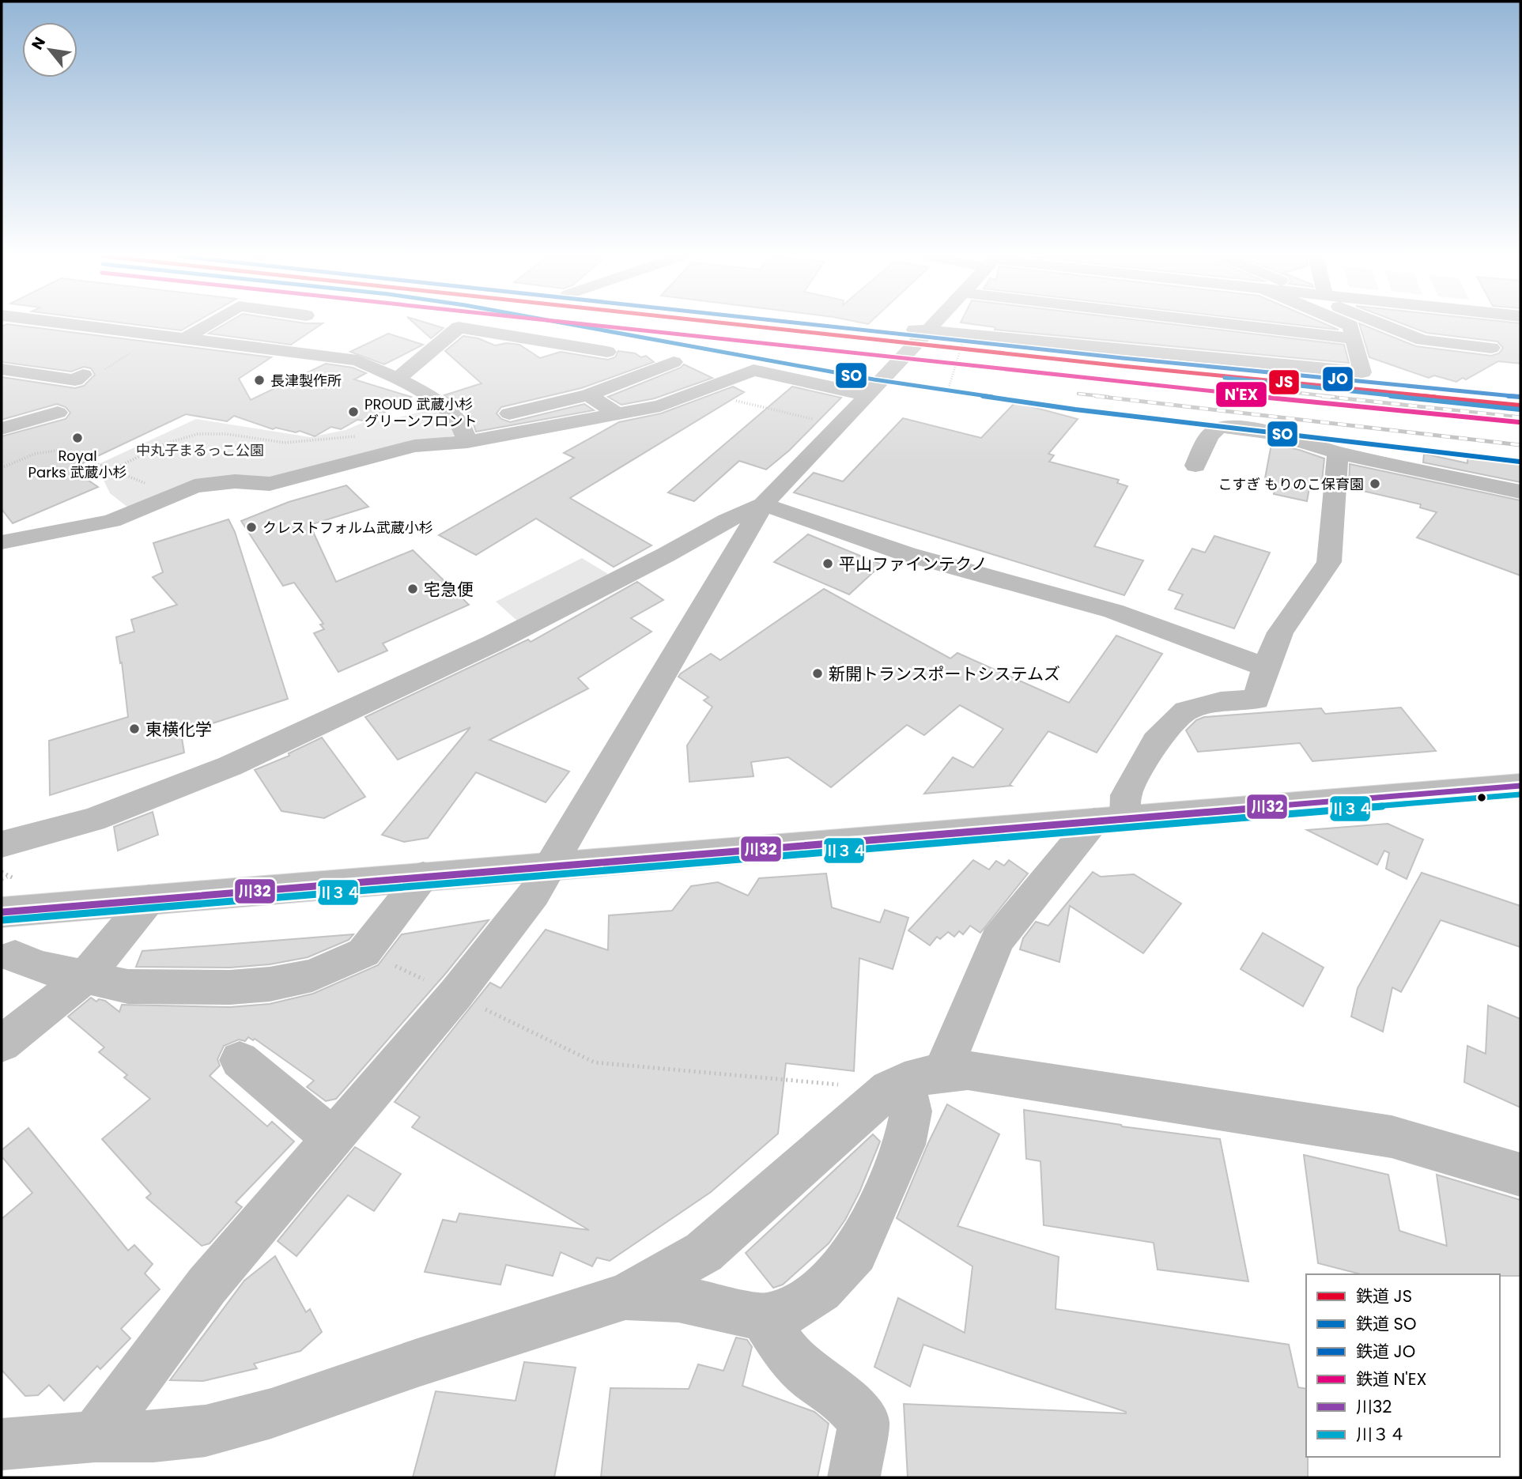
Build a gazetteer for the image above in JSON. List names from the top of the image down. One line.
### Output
{"parks":["中丸子まるっこ公園"],"places":["長津製作所","PROUD 武蔵小杉 グリーンフロント","Royal Parks 武蔵小杉","こすぎ もりのこ保育園","クレストフォルム武蔵小杉","平山ファインテクノ","宅急便","新開トランスポートシステムズ","東横化学"],"lines":["rail line JS","rail line SO","rail line JO","rail line N'EX","transit line 川32","transit line 川３４"],"legend":["鉄道 JS","鉄道 SO","鉄道 JO","鉄道 N'EX","川32","川３４"],"north":"top left"}
